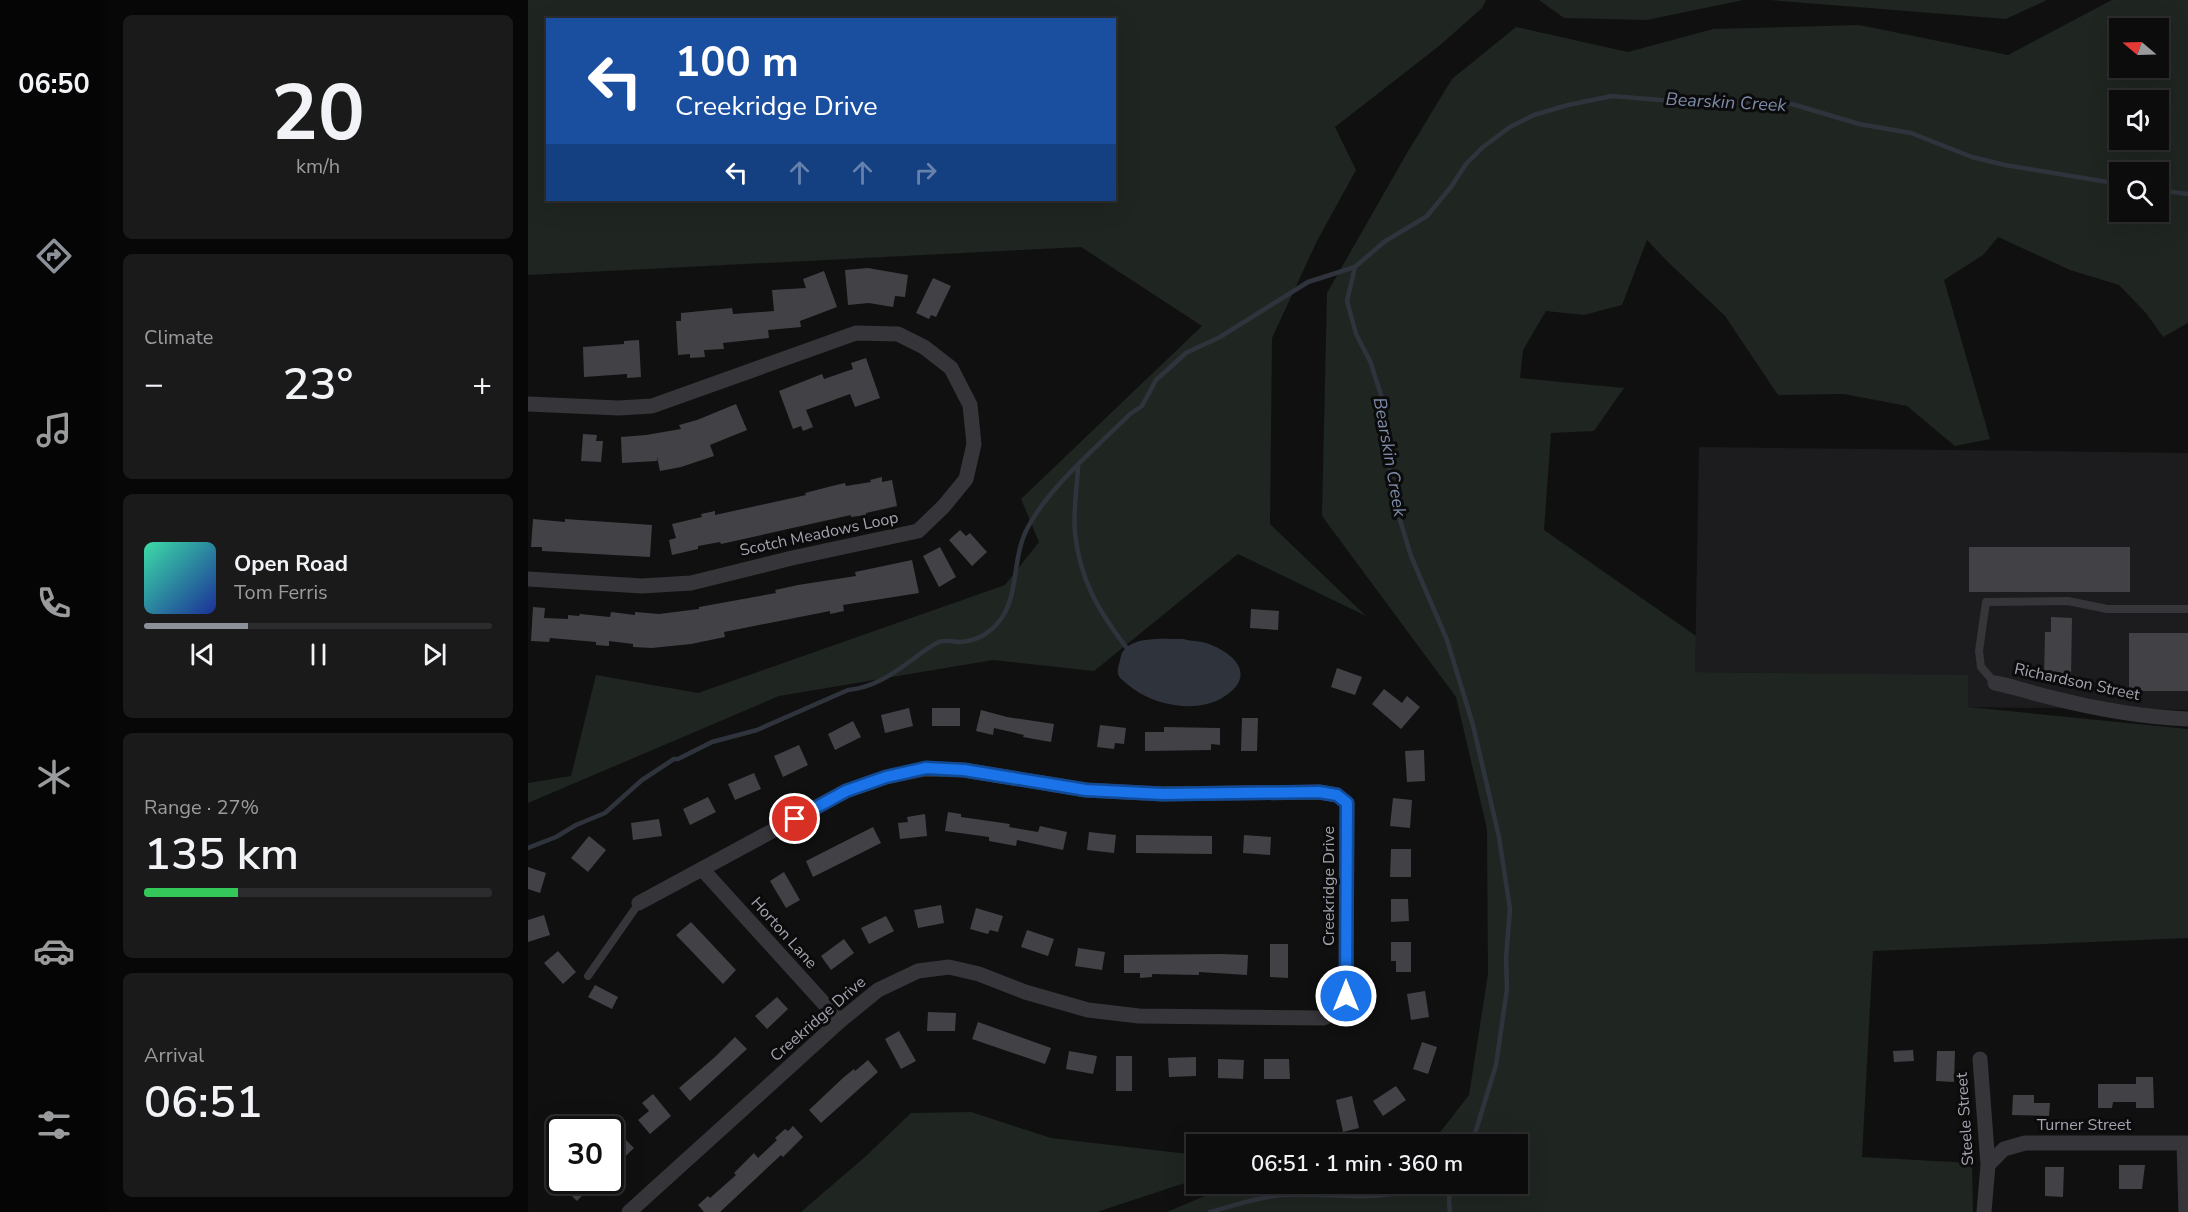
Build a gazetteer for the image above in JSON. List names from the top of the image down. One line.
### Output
{"streets":{"street":["Scotch Meadows Loop","Richardson Street","Creekridge Drive","Horton Lane","Steele Street","Turner Street"]},"crossings":[["Creekridge Drive","Horton Lane"],["Steele Street","Turner Street"]],"water":["Bearskin Creek"],"north":"left","page":{"tabs":"06:50","tile":[["20","km/h"],"Climate",["Range · 27%","135 km"],["Arrival","06:51"]],"turn":["100 m","Creekridge Drive"],"heat":["−","23°","+"],"song":["Open Road","Tom Ferris"],"limit":"30","trip":"06:51 · 1 min · 360 m"}}
